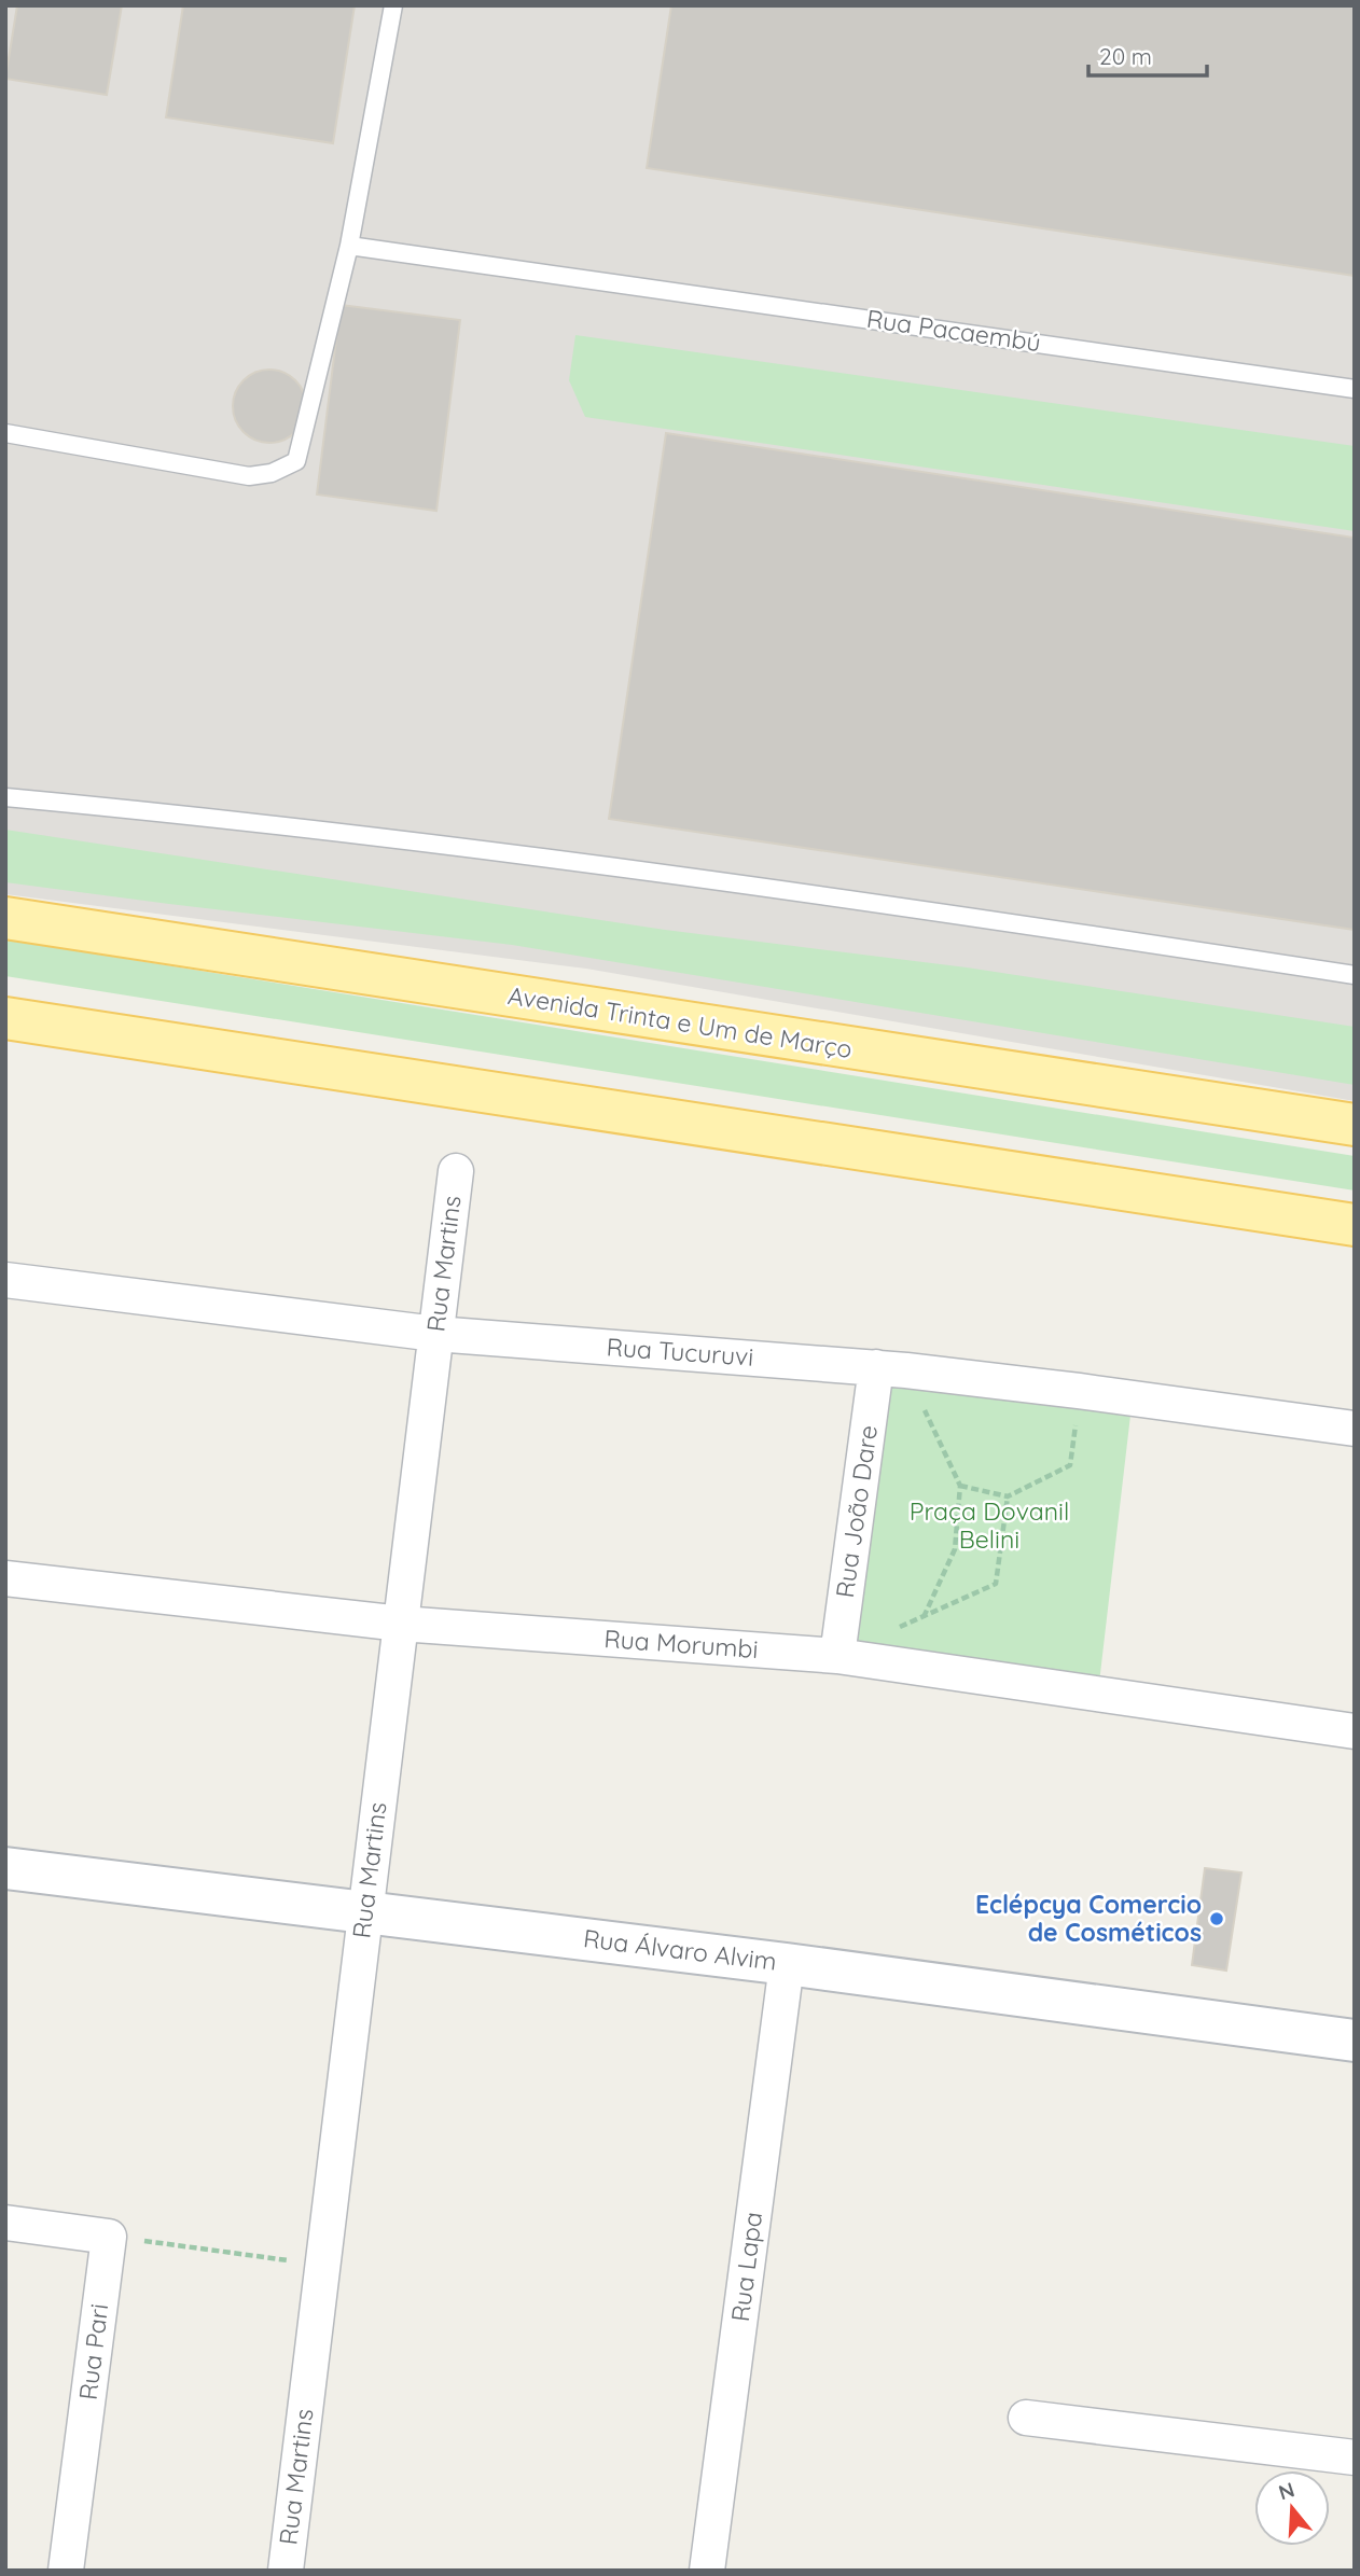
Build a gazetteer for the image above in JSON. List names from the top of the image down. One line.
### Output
{"streets":{"main road":["Avenida Trinta e Um de Março"],"street":["Rua Martins","Rua Tucuruvi","Rua João Dare","Rua Morumbi","Rua Álvaro Alvim","Rua Lapa","Rua Pari"],"lane":["Rua Pacaembú"]},"crossings":[["Rua Martins","Rua Tucuruvi"],["Rua Martins","Rua Morumbi"],["Rua Martins","Rua Álvaro Alvim"],["Rua Tucuruvi","Rua João Dare"],["Rua João Dare","Rua Morumbi"],["Rua Álvaro Alvim","Rua Lapa"]],"parks":["Praça Dovanil Belini"],"places":["Eclépcya Comercio de Cosméticos"],"scale_bar":"20 m","north":"top"}
